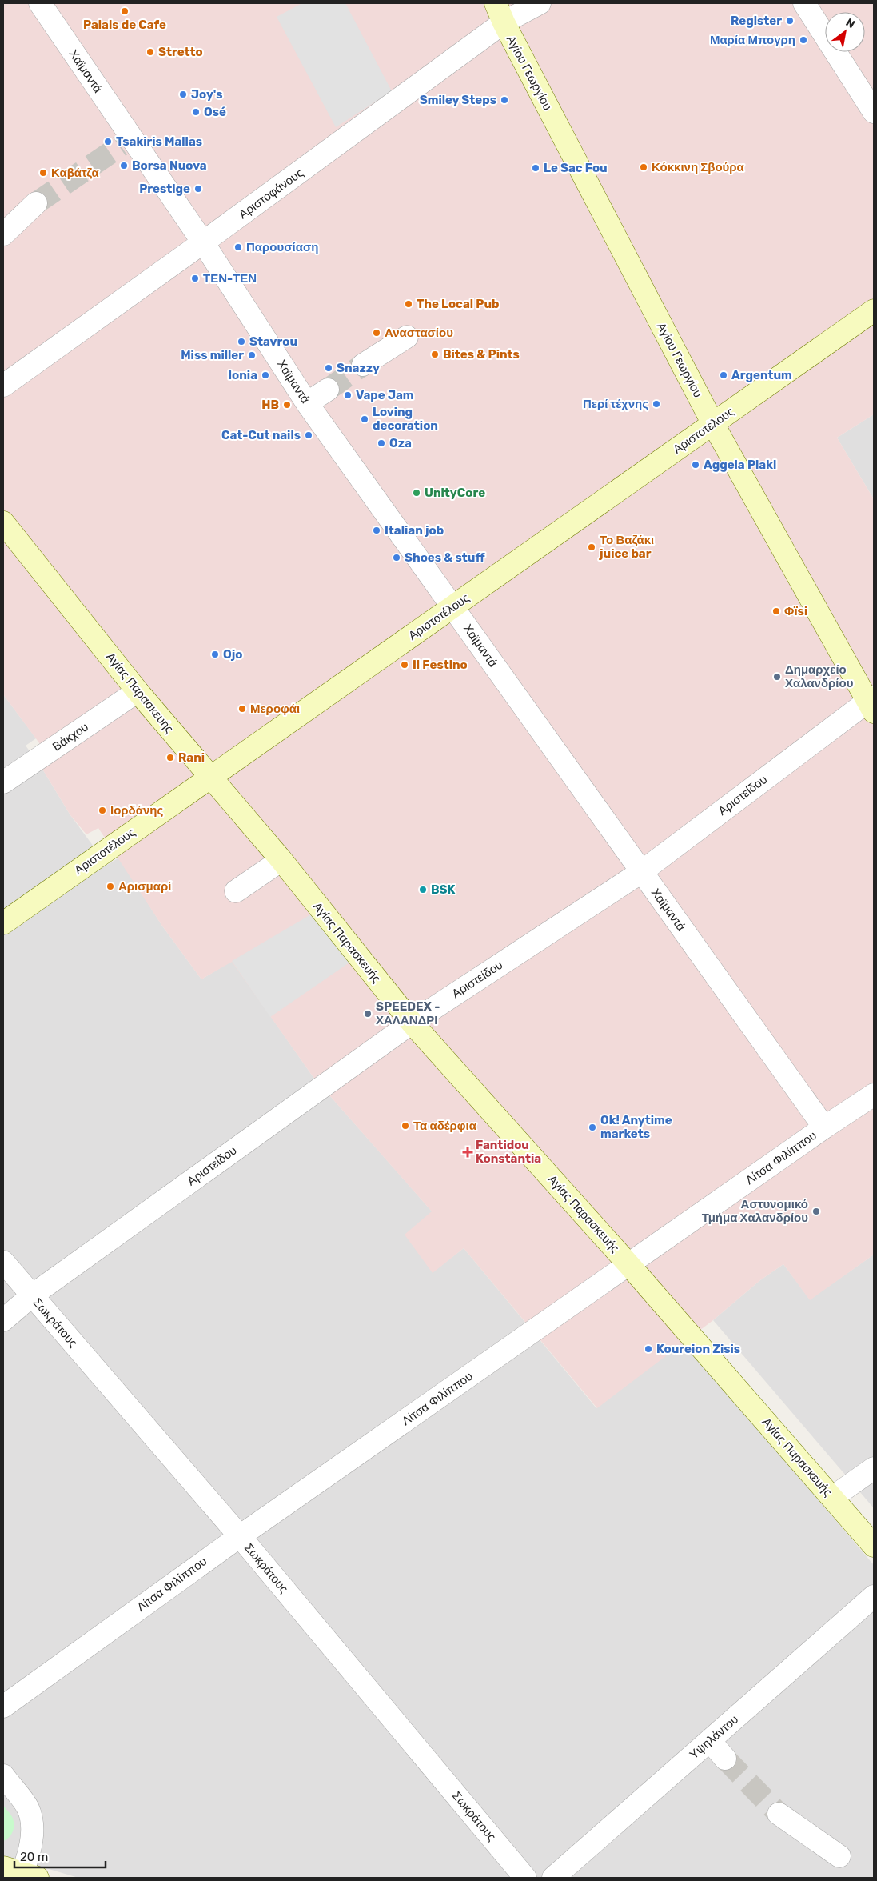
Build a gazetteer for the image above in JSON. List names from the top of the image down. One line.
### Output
{"streets":{"street":["Χαϊμαντά","Αγίου Γεωργίου","Αριστοφάνους","Αριστοτέλους","Αγίας Παρασκευής","Βάκχου","Αριστείδου","Λίτσα Φιλίππου","Σωκράτους","Υψηλάντου"]},"crossings":[["Χαϊμαντά","Αριστοφάνους"],["Χαϊμαντά","Αριστοτέλους"],["Χαϊμαντά","Αριστείδου"],["Χαϊμαντά","Λίτσα Φιλίππου"],["Αγίου Γεωργίου","Αριστοφάνους"],["Αγίου Γεωργίου","Αριστοτέλους"],["Αγίου Γεωργίου","Αριστείδου"],["Αριστοτέλους","Αγίας Παρασκευής"],["Αγίας Παρασκευής","Βάκχου"],["Αγίας Παρασκευής","Αριστείδου"],["Αγίας Παρασκευής","Λίτσα Φιλίππου"],["Αριστείδου","Σωκράτους"],["Λίτσα Φιλίππου","Σωκράτους"]],"places":{"other":["Palais de Cafe","Register","Μαρία Μπογρη","Stretto","Joy's","Smiley Steps","Osé","Tsakiris Mallas","Borsa Nuova","Κόκκινη Σβούρα","Le Sac Fou","Καβάτζα","Prestige","Παρουσίαση","ΤΕΝ-ΤΕΝ","The Local Pub","Αναστασίου","Stavrou","Bites & Pints","Miss miller","Snazzy","Ionia","Argentum","Vape Jam","Περί τέχνης","HB","Loving decoration","Cat-Cut nails","Oza","Aggela Piaki","UnityCore","Italian job","Το Βαζάκι juice bar","Shoes & stuff","Φïsi","Ojo","Il Festino","Δημαρχείο Χαλανδρίου","Μεροφάι","Rani","Ιορδάνης","Αρισμαρί","BSK","SPEEDEX - ΧΑΛΑΝΔΡΙ","Τα αδέρφια","Ok! Anytime markets","Αστυνομικό Τμήμα Χαλανδρίου","Koureion Zisis"],"health":["Fantidou Konstantia"]},"scale_bar":"20 m","north":"top right"}
